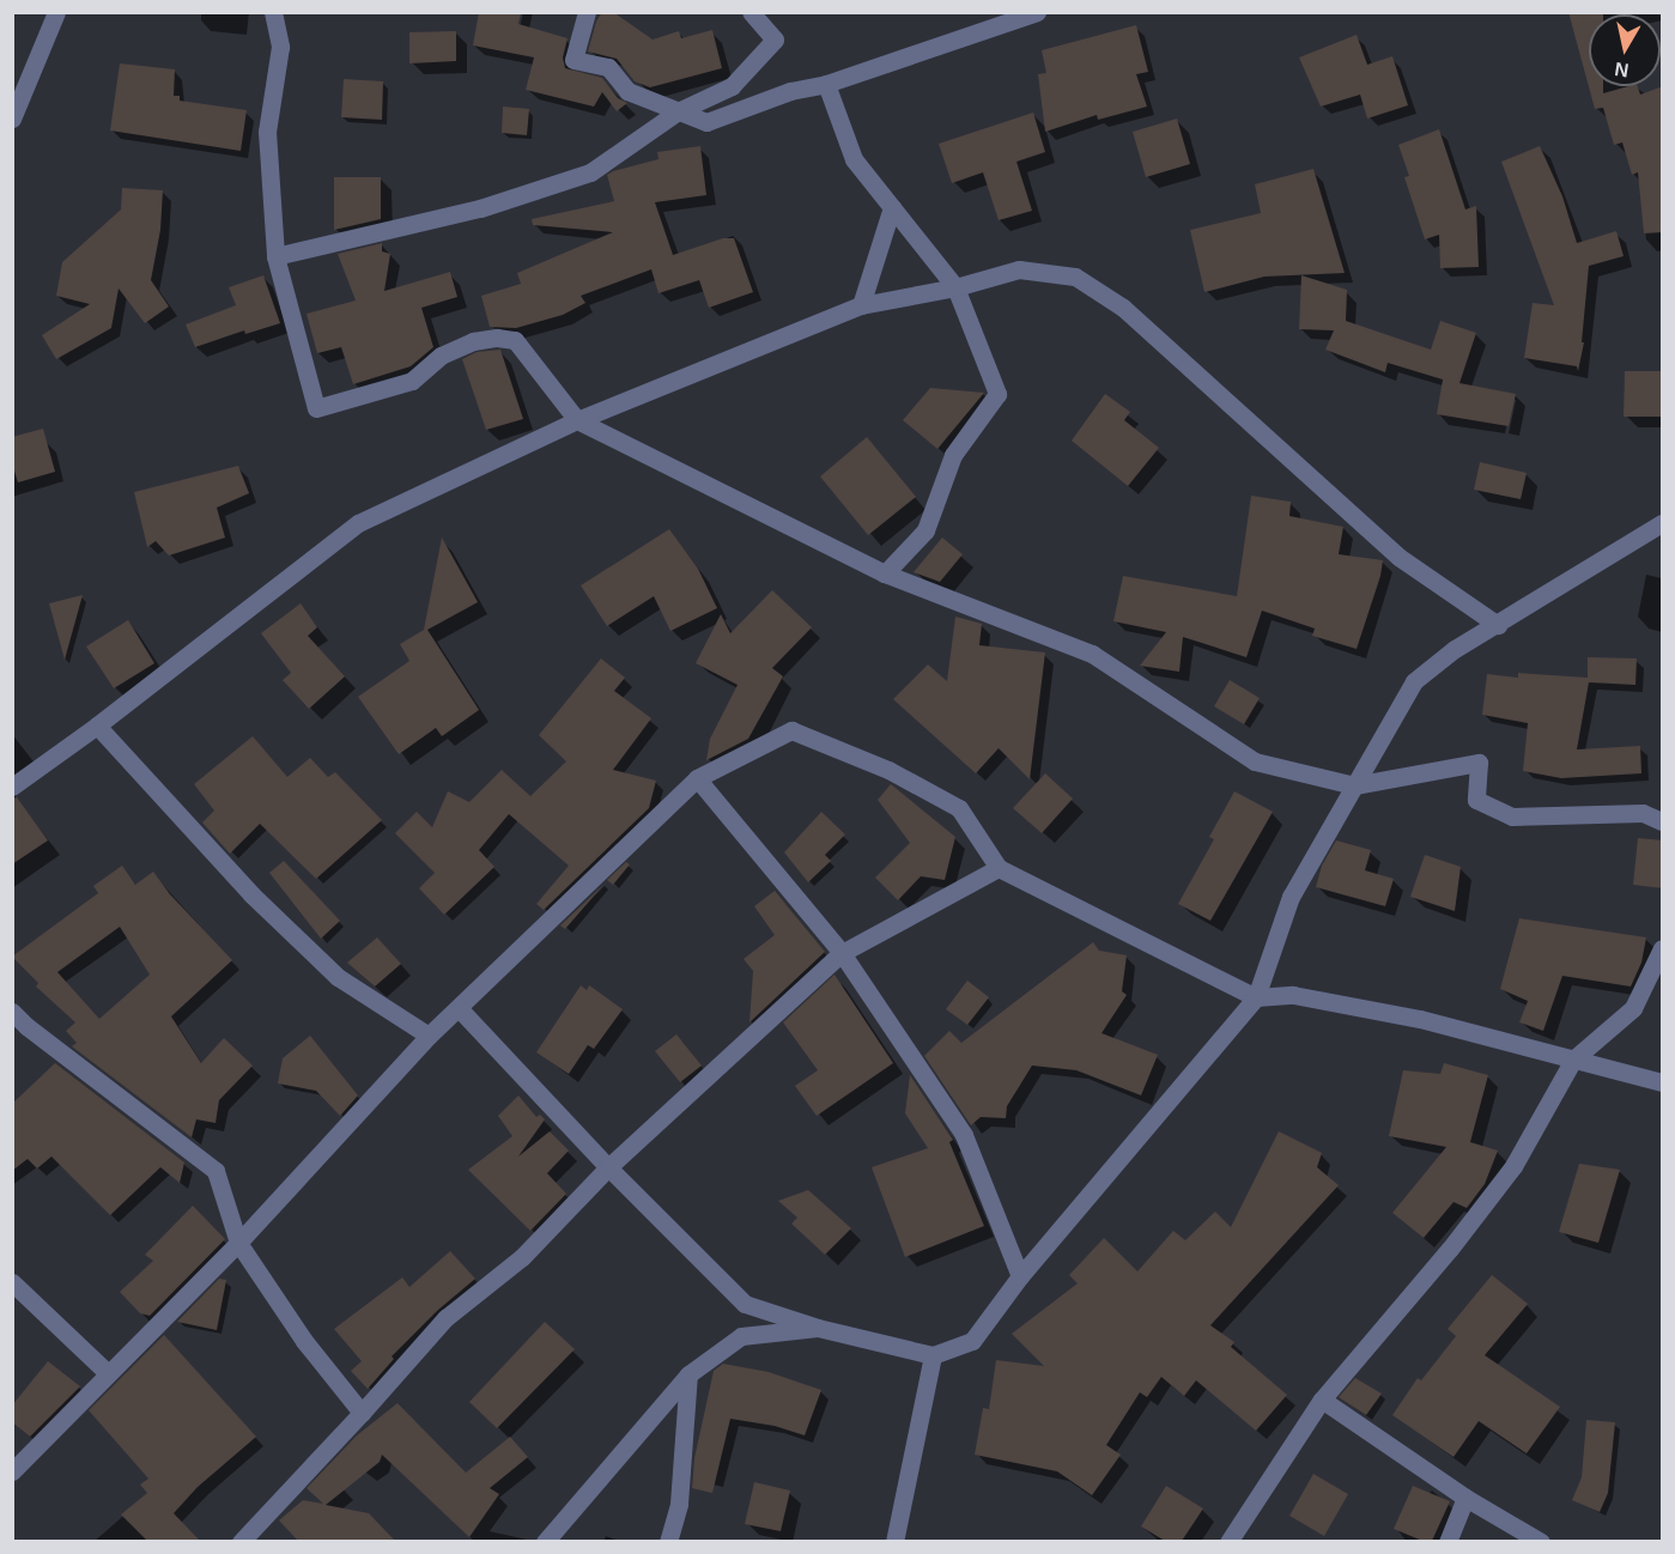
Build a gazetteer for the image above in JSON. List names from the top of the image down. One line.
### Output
{"north":"bottom"}
